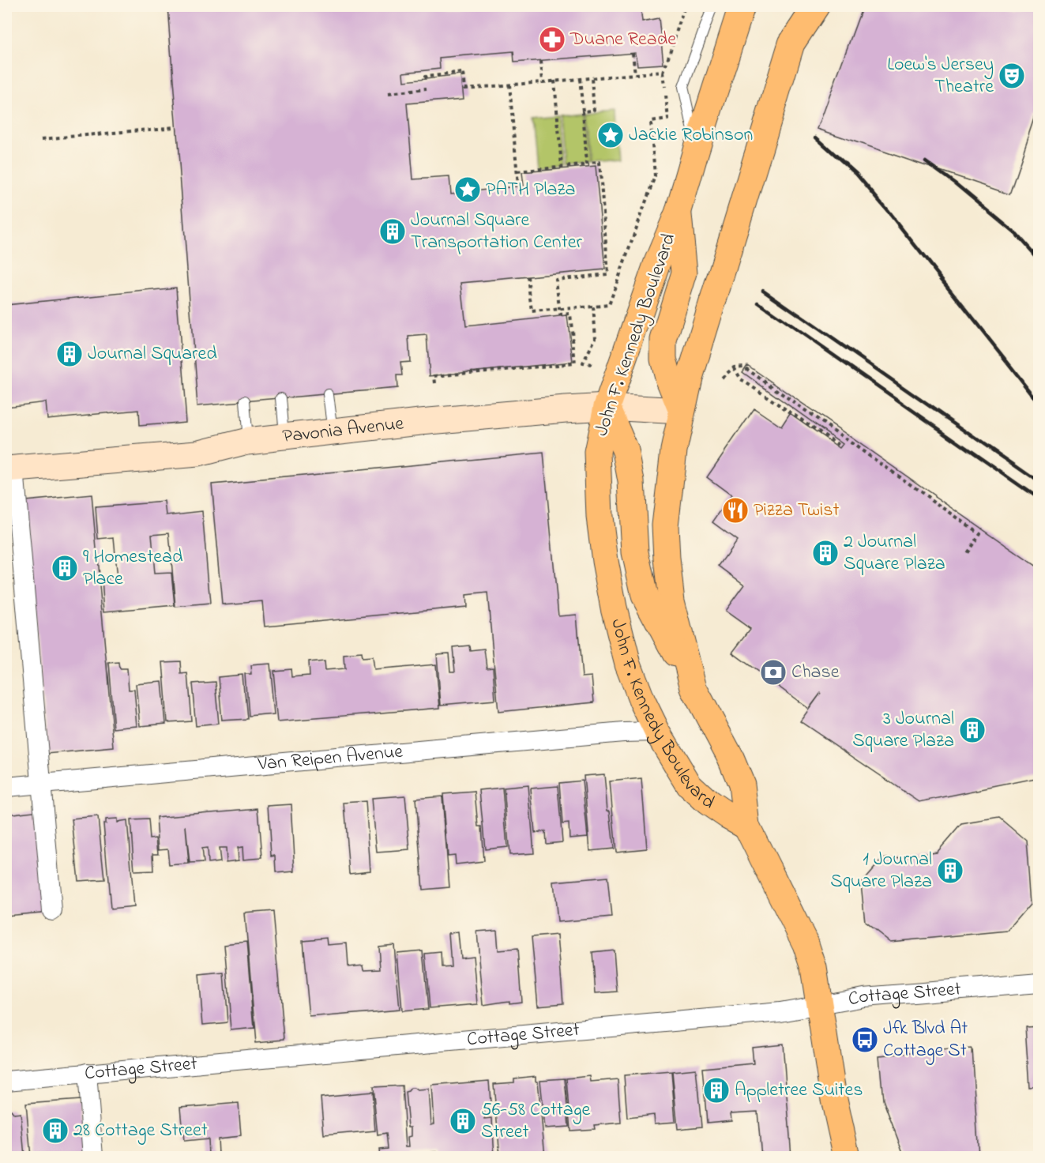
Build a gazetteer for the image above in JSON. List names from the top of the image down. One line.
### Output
{"streets":{"main road":["John F. Kennedy Boulevard"],"street":["Pavonia Avenue","Van Reipen Avenue","Cottage Street"]},"crossings":[["John F. Kennedy Boulevard","Pavonia Avenue"],["John F. Kennedy Boulevard","Van Reipen Avenue"],["John F. Kennedy Boulevard","Cottage Street"]],"places":{"pharmacy":["Duane Reade"],"theatre":["Loew's Jersey Theatre"],"place":["Jackie Robinson","PATH Plaza"],"building":["Journal Square Transportation Center","Journal Squared","2 Journal Square Plaza","9 Homestead Place","3 Journal Square Plaza","1 Journal Square Plaza","Appletree Suites","56-58 Cottage Street","28 Cottage Street"],"restaurant":["Pizza Twist"],"bank":["Chase"],"bus stop":["Jfk Blvd At Cottage St"]}}
